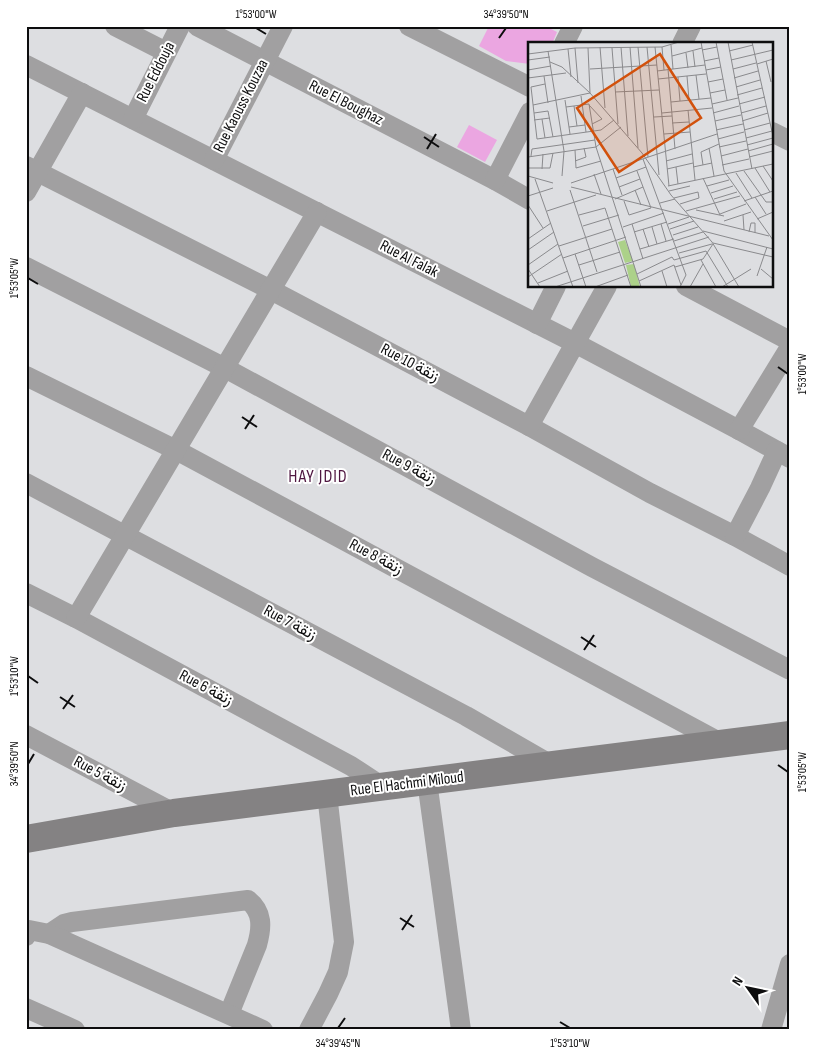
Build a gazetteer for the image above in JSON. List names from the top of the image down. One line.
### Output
{"streets":{"street":["Rue Eddouja","Rue El Boughaz","Rue Kaouss Kouzaa","Rue Al Falak","Rue 10 زنقة","Rue 9 زنقة","Rue 8 زنقة","Rue 7 زنقة","Rue 6 زنقة","Rue 5 زنقة","Rue El Hachmi Miloud"]},"crossings":[["Rue Eddouja","Rue Al Falak"],["Rue El Boughaz","Rue Kaouss Kouzaa"],["Rue Kaouss Kouzaa","Rue Al Falak"],["Rue 8 زنقة","Rue El Hachmi Miloud"],["Rue 7 زنقة","Rue El Hachmi Miloud"],["Rue 6 زنقة","Rue El Hachmi Miloud"],["Rue 5 زنقة","Rue El Hachmi Miloud"]],"districts":["HAY JDID"],"north":"top left","coordinates":["1°53'00\"W","34°39'50\"N","1°53'05\"W","1°53'10\"W","34°39'45\"N"]}
